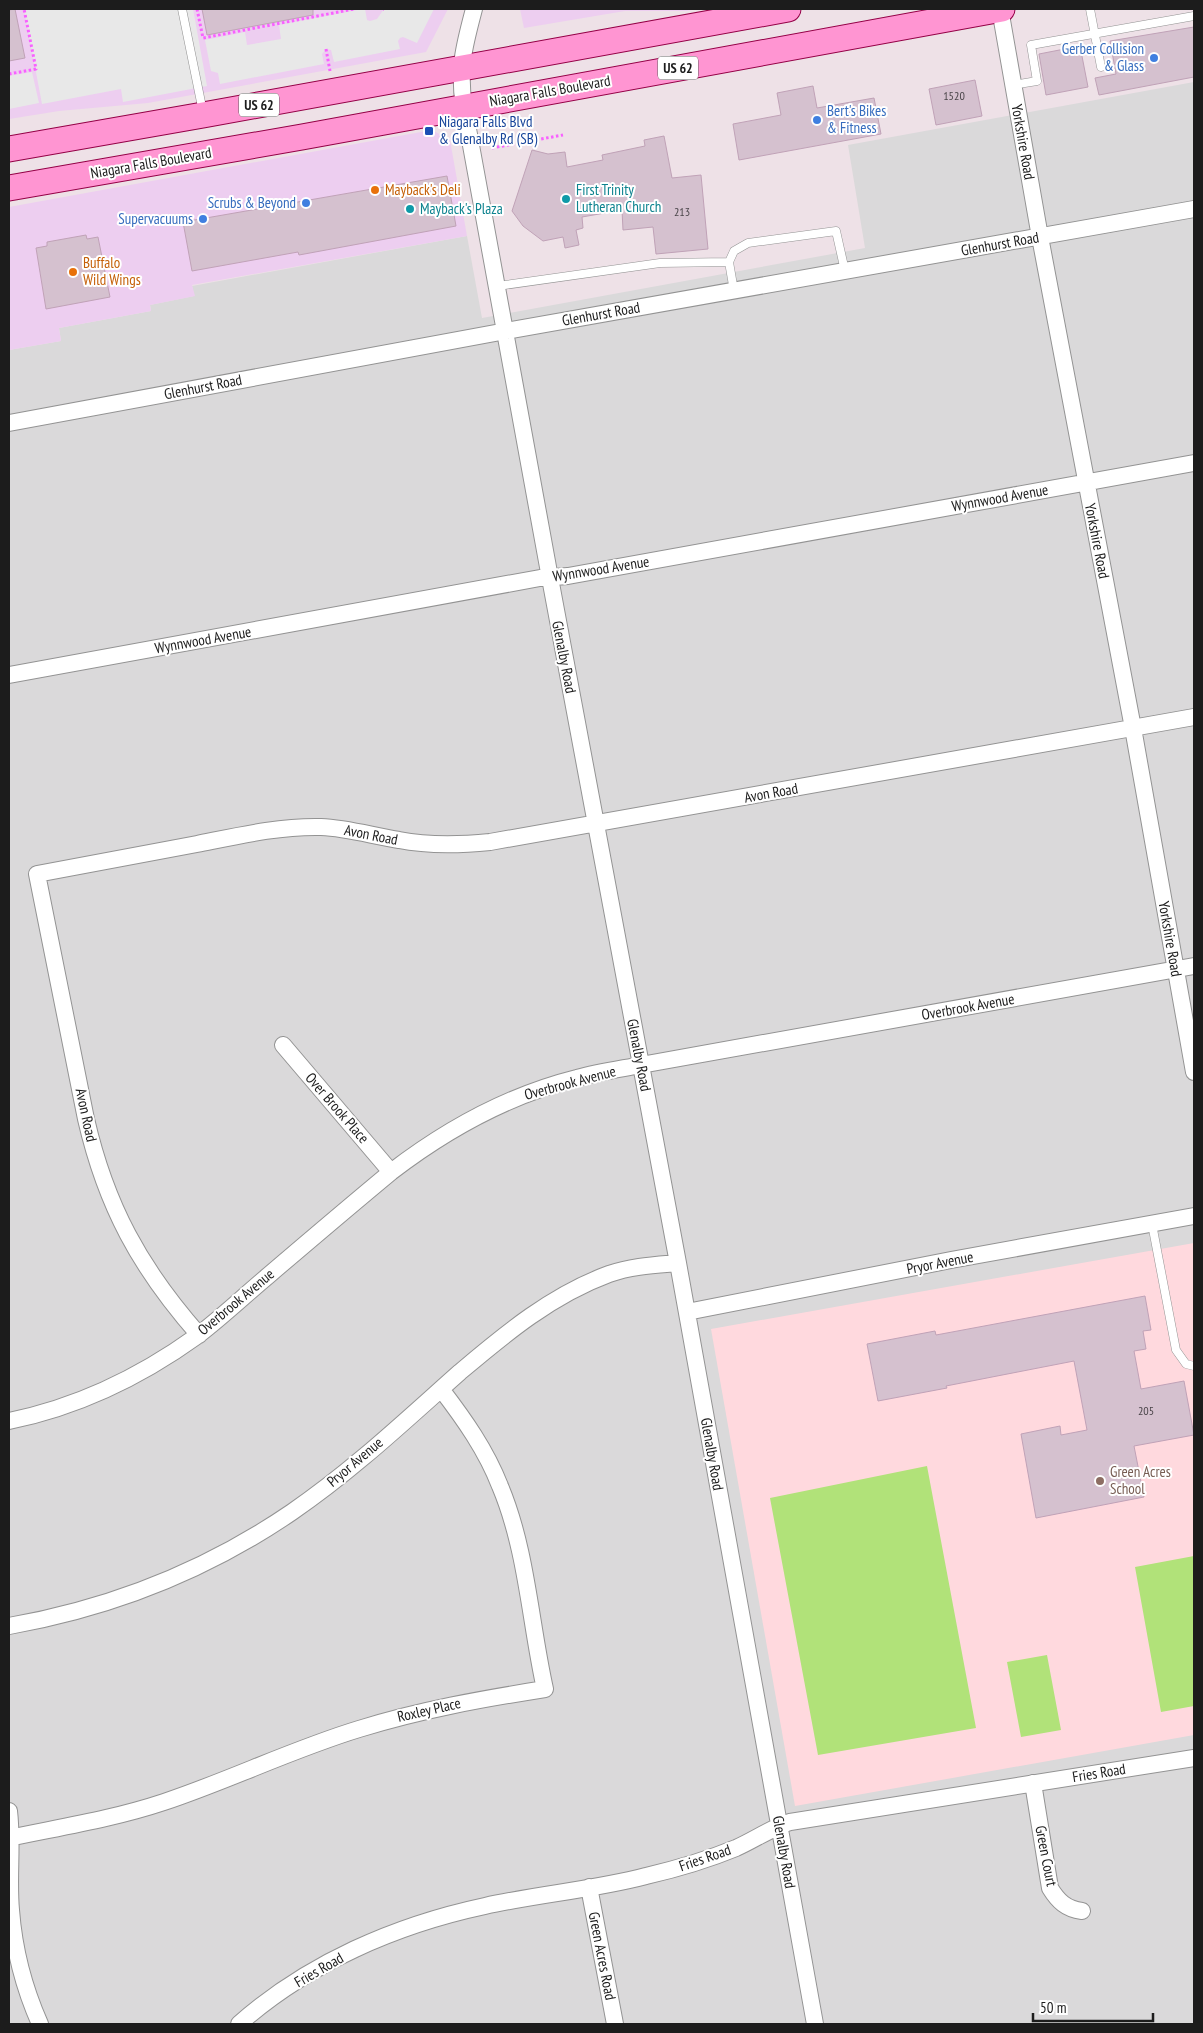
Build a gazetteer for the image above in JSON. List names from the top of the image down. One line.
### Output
{"streets":{"main road":["US 62","Niagara Falls Boulevard"],"street":["Yorkshire Road","Glenhurst Road","Wynnwood Avenue","Glenalby Road","Avon Road","Overbrook Avenue","Over Brook Place","Pryor Avenue","Roxley Place","Fries Road","Green Court","Green Acres Road"]},"crossings":[["Niagara Falls Boulevard","Yorkshire Road"],["Niagara Falls Boulevard","Glenalby Road"],["Yorkshire Road","Glenhurst Road"],["Yorkshire Road","Wynnwood Avenue"],["Yorkshire Road","Avon Road"],["Yorkshire Road","Overbrook Avenue"],["Glenhurst Road","Glenalby Road"],["Wynnwood Avenue","Glenalby Road"],["Glenalby Road","Avon Road"],["Glenalby Road","Overbrook Avenue"],["Glenalby Road","Pryor Avenue"],["Glenalby Road","Fries Road"],["Avon Road","Overbrook Avenue"],["Overbrook Avenue","Over Brook Place"],["Pryor Avenue","Roxley Place"],["Fries Road","Green Court"],["Fries Road","Green Acres Road"]],"places":{"other":["Gerber Collision & Glass","Bert's Bikes & Fitness","Mayback's Deli","First Trinity Lutheran Church","Scrubs & Beyond","Mayback's Plaza","Supervacuums","Buffalo Wild Wings","Green Acres School"],"transit":["Niagara Falls Blvd & Glenalby Rd (SB)"]},"house_numbers":["1520","213","205"],"scale_bar":"50 m"}
